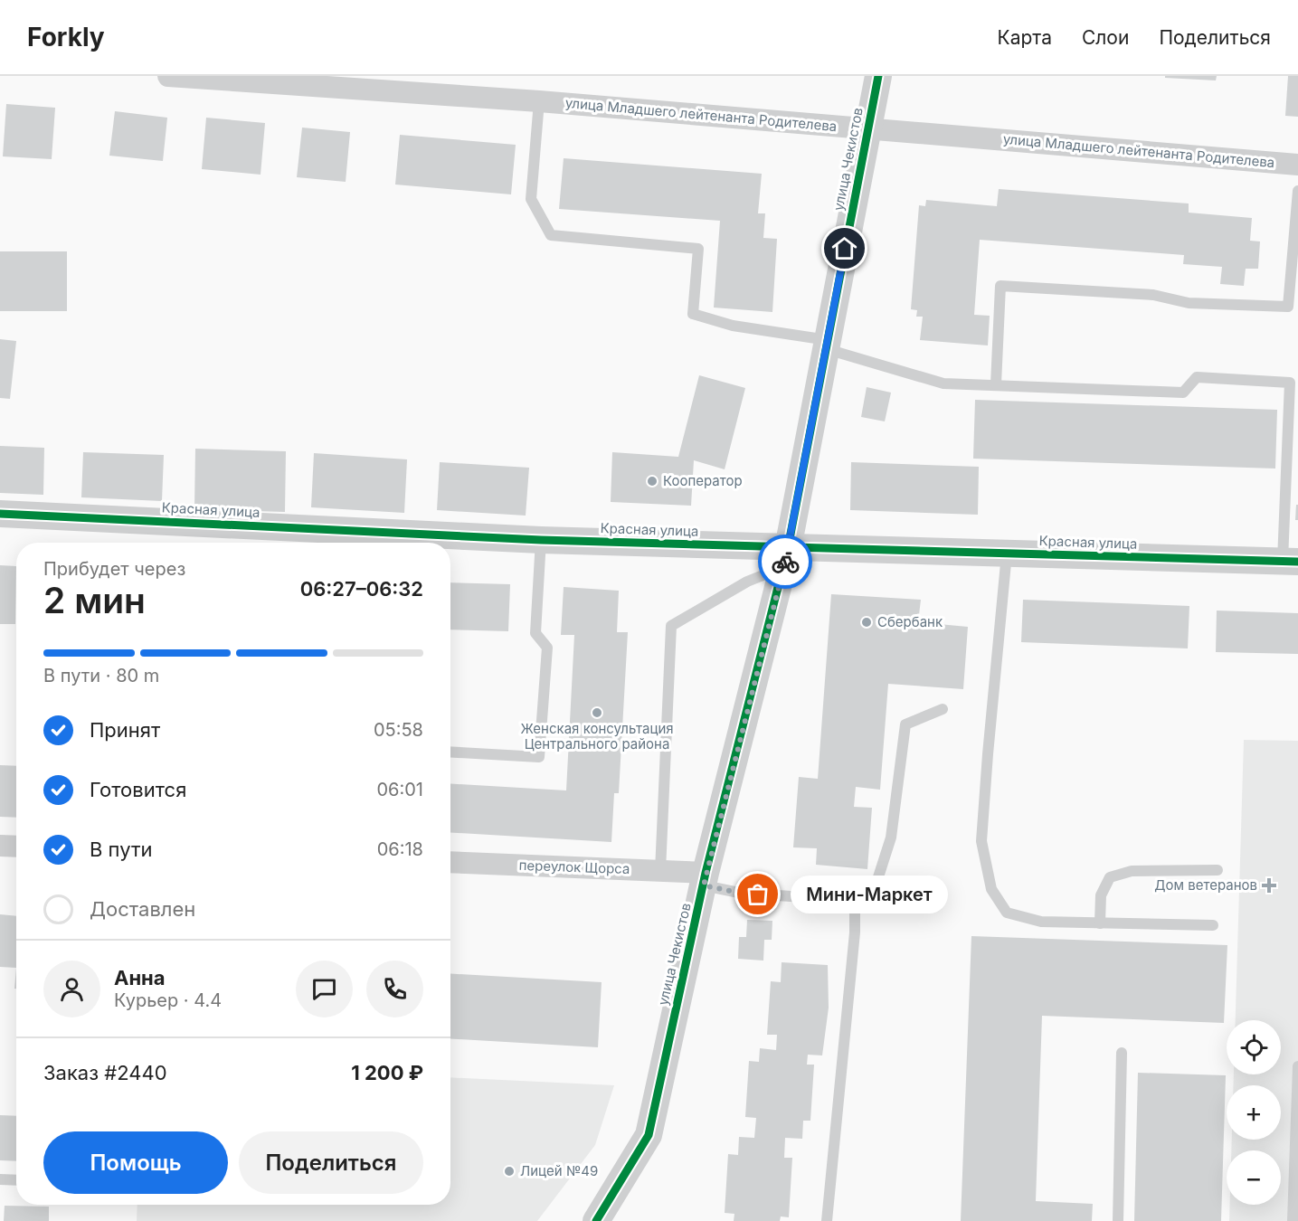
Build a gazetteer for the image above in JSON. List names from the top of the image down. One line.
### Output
{"streets":{"street":["улица Младшего лейтенанта Родителева","улица Чекистов","Красная улица","переулок Щорса"]},"crossings":[["улица Младшего лейтенанта Родителева","улица Чекистов"],["улица Чекистов","Красная улица"],["улица Чекистов","переулок Щорса"]],"places":{"other":["Кооператор","Сбербанк","Женская консультация Центрального района","Мини-Маркет","Лицей №49"],"health":["Дом ветеранов"]},"page":{"header":"Forkly","nav":["Карта","Слои","Поделиться"],"heading":["2 мин","Прибудет через","06:27–06:32"],"panel":["Анна","Курьер · 4.4","Заказ #2440","1 200 ₽"],"bar":"В пути · 80 m","list":[["Принят","05:58"],["Готовится","06:01"],["В пути","06:18"],"Доставлен"],"bubble":"Мини-Маркет","map_buttons":["+","−"],"buttons":["Помощь","Поделиться"]}}
